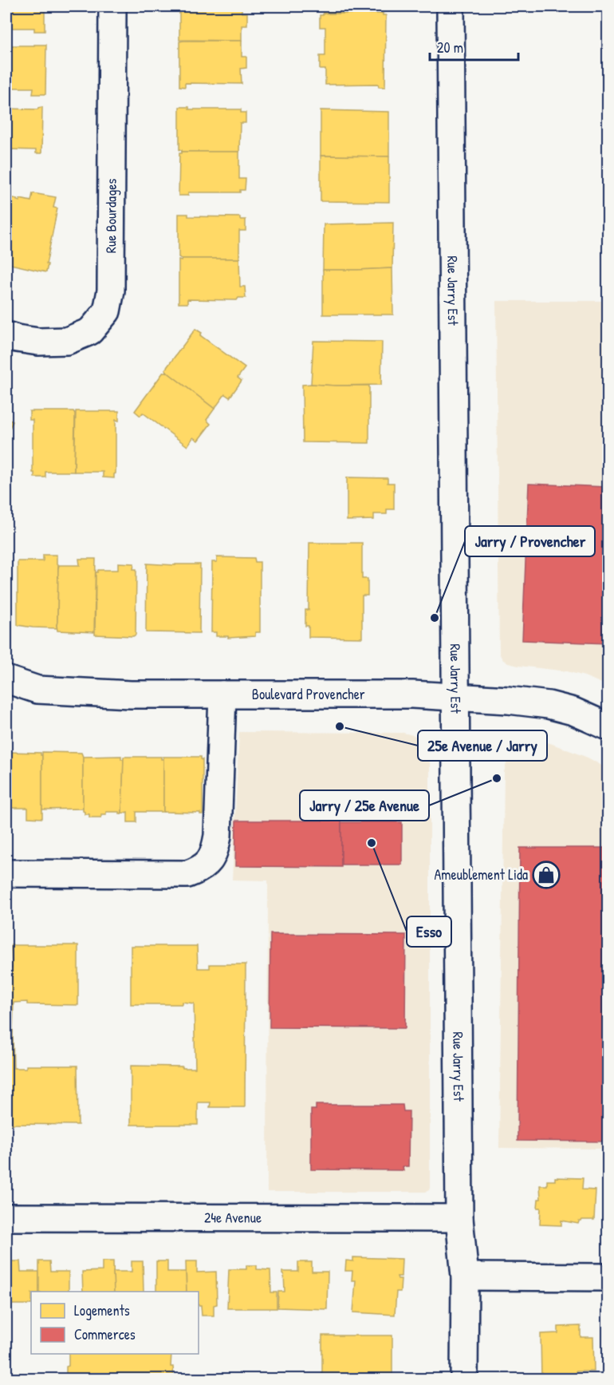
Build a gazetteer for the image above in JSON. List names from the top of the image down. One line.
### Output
{"streets":{"street":["Rue Bourdages","Rue Jarry Est","Boulevard Provencher","24e Avenue"]},"crossings":[["Rue Jarry Est","Boulevard Provencher"],["Rue Jarry Est","24e Avenue"]],"places":{"other":["Jarry / Provencher","25e Avenue / Jarry","Jarry / 25e Avenue","Esso"],"shop":["Ameublement Lida"]},"legend":["Logements","Commerces"],"scale_bar":"20 m"}
